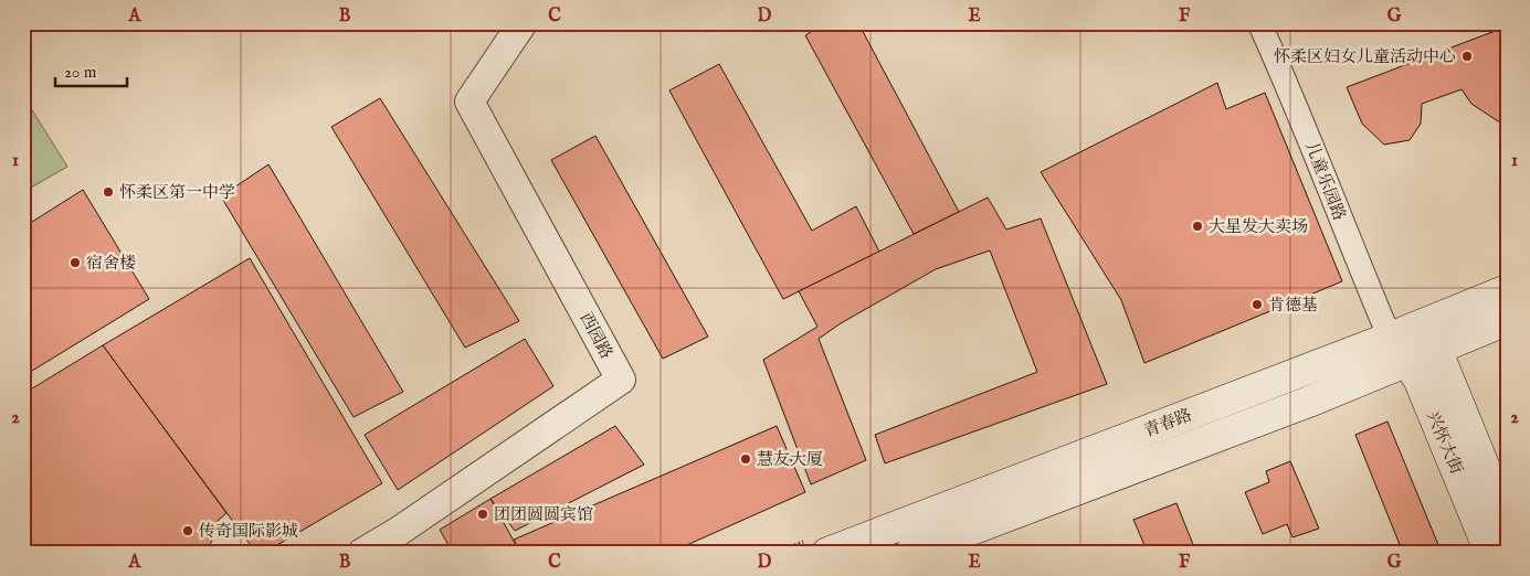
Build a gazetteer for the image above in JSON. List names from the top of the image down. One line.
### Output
{"streets":{"main road":["青春路","兴怀大街"],"street":["儿童乐园路","西园路"]},"crossings":[["儿童乐园路","青春路"],["儿童乐园路","兴怀大街"],["青春路","兴怀大街"]],"places":["怀柔区妇女儿童活动中心","怀柔区第一中学","大星发大卖场","宿舍楼","肯德基","慧友大厦","团团圆圆宾馆","传奇国际影城"],"scale_bar":"20 m","grid":{"columns":["A","B","C","D","E","F","G"],"rows":["1","2"]}}
